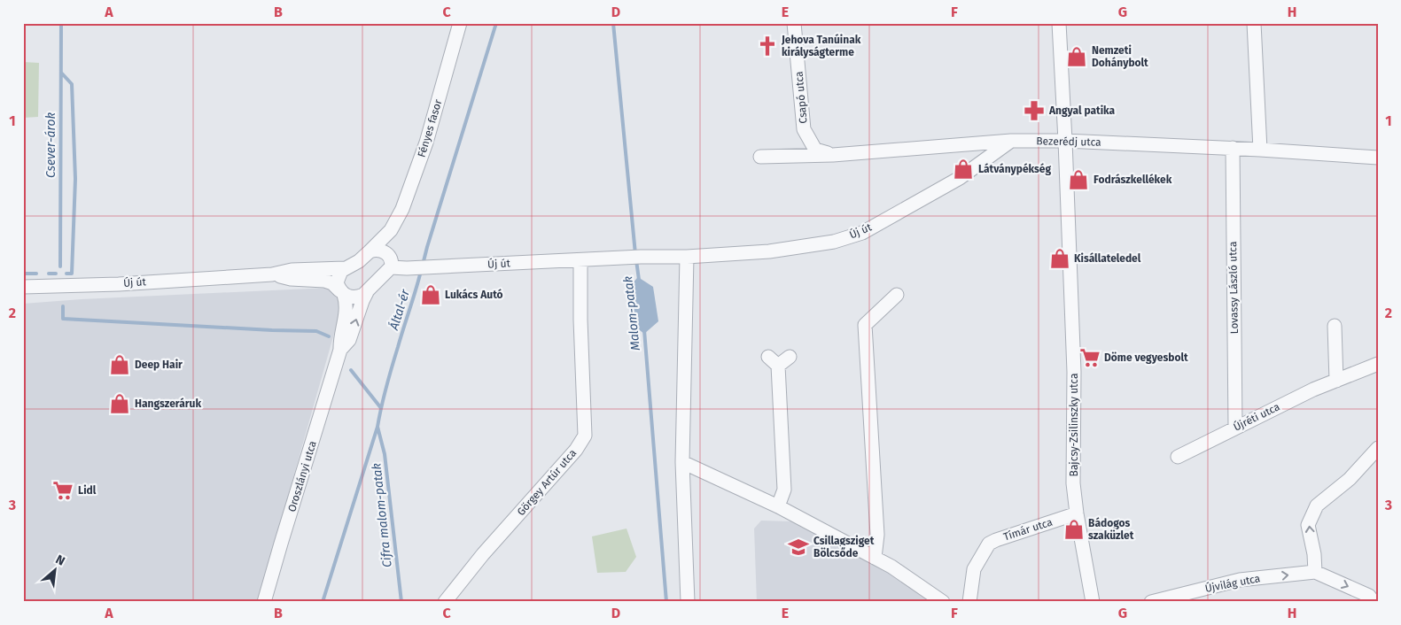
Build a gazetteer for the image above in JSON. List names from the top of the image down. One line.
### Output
{"streets":{"street":["Csapó utca","Fényes fasor","Bezerédj utca","Új út","Lovassy László utca","Újréti utca","Bajcsy-Zsilinszky utca","Oroszlányi utca","Görgey Artúr utca","Tímár utca","Újvilág utca"]},"crossings":[["Csapó utca","Bezerédj utca"],["Fényes fasor","Új út"],["Fényes fasor","Oroszlányi utca"],["Bezerédj utca","Új út"],["Bezerédj utca","Lovassy László utca"],["Bezerédj utca","Bajcsy-Zsilinszky utca"],["Új út","Oroszlányi utca"],["Új út","Görgey Artúr utca"],["Lovassy László utca","Újréti utca"],["Bajcsy-Zsilinszky utca","Tímár utca"]],"one_way":["Újvilág utca"],"water":["Csever-árok","Által-ér","Malom-patak","Cifra malom-patak"],"places":{"church":["Jehova Tanúinak királyságterme"],"shop":["Nemzeti Dohánybolt","Látványpékség","Fodrászkellékek","Kisállateledel","Lukács Autó","Deep Hair","Hangszeráruk","Bádogos szaküzlet"],"pharmacy":["Angyal patika"],"supermarket":["Döme vegyesbolt","Lidl"],"school or university":["Csillagsziget Bölcsőde"]},"north":"top right","grid":{"columns":["A","B","C","D","E","F","G","H"],"rows":["1","2","3"]}}
